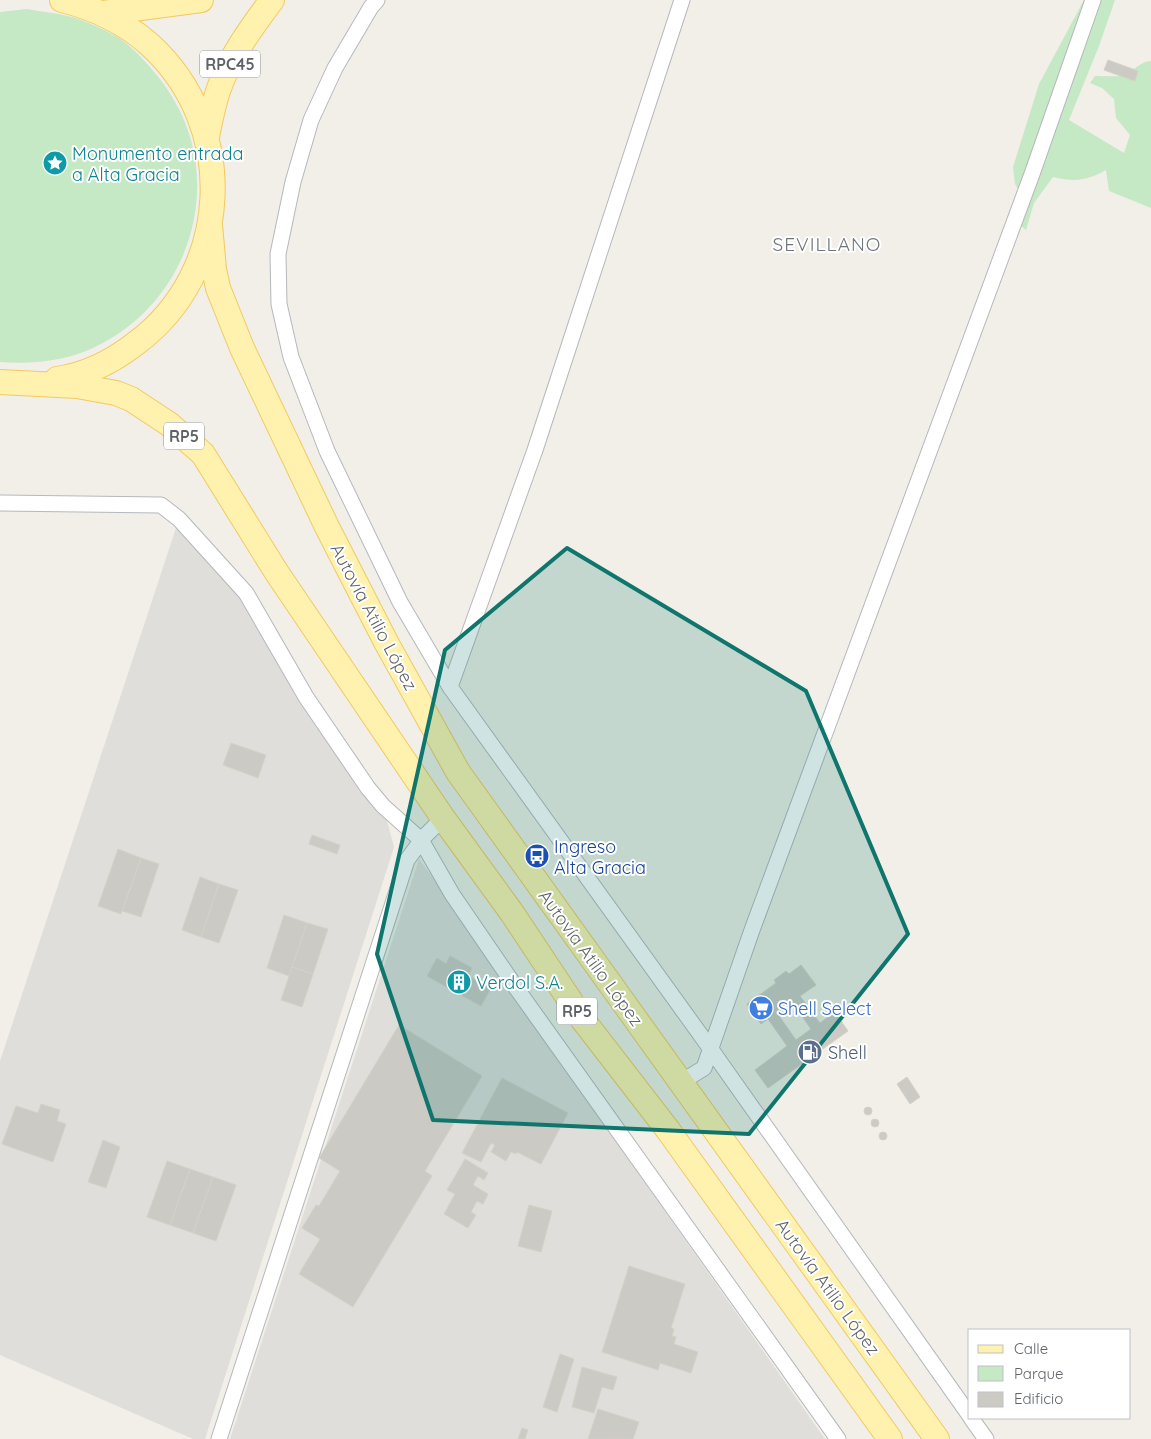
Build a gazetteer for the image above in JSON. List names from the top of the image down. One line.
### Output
{"streets":{"main road":["RPC45","RP5","Autovía Atilio López"]},"crossings":[["RPC45","Autovía Atilio López"]],"districts":["SEVILLANO"],"places":{"place":["Monumento entrada a Alta Gracia"],"bus stop":["Ingreso Alta Gracia"],"building":["Verdol S.A."],"supermarket":["Shell Select"],"fuel station":["Shell"]},"legend":["Calle","Parque","Edificio"]}
